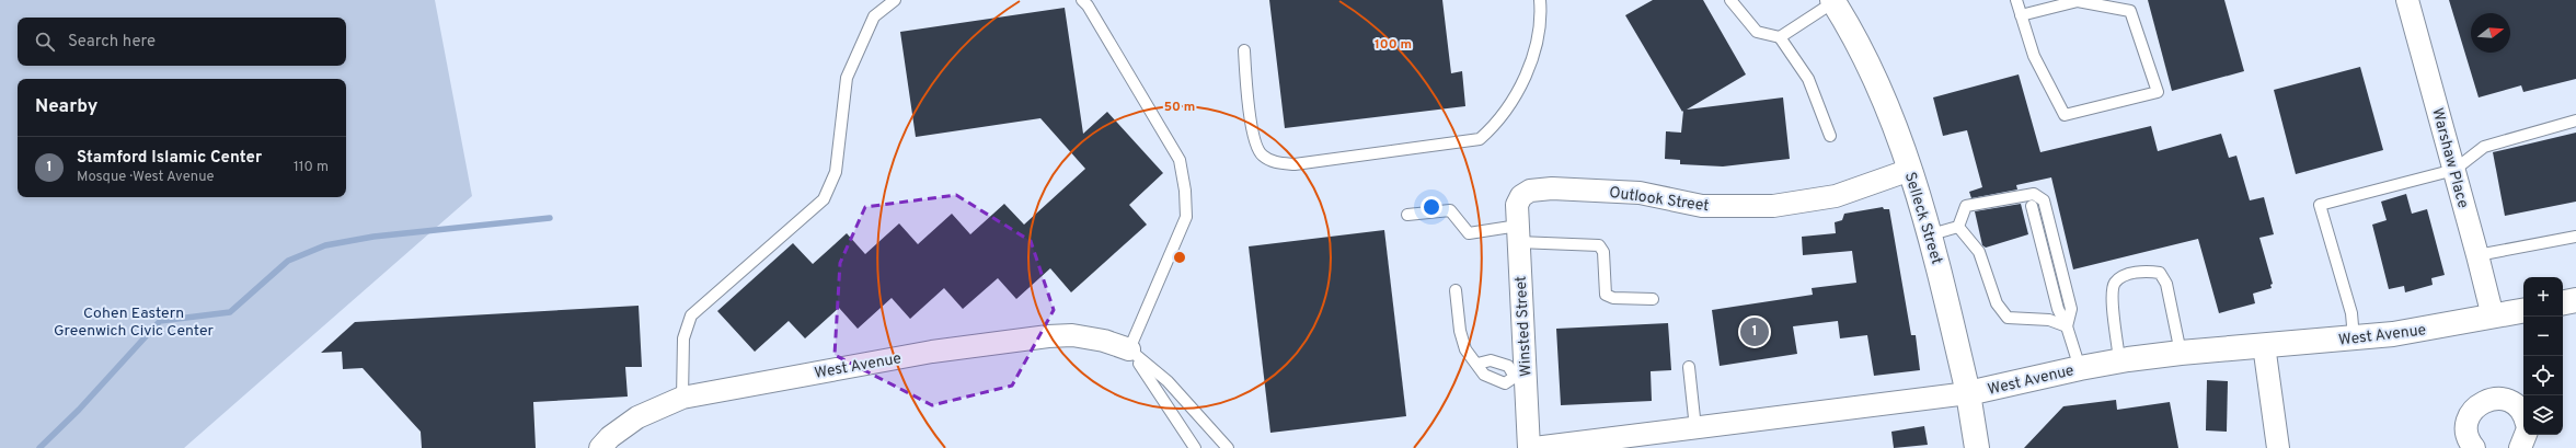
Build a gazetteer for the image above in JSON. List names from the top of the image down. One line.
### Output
{"streets":{"main road":["Selleck Street","West Avenue"],"street":["Warshaw Place","Outlook Street","Winsted Street"]},"crossings":[["Warshaw Place","West Avenue"],["Outlook Street","Selleck Street"],["Outlook Street","Winsted Street"],["Selleck Street","West Avenue"]],"parks":["Cohen Eastern Greenwich Civic Center"],"north":"right","page":{"search":"Search here","heading":"Nearby","list":[{"mark":"1","name":"Stamford Islamic Center","note":"Mosque · West Avenue","value":"110 m"}],"map_buttons":["+","−"],"pins":"1"},"rings":["100 m","50 m"]}
